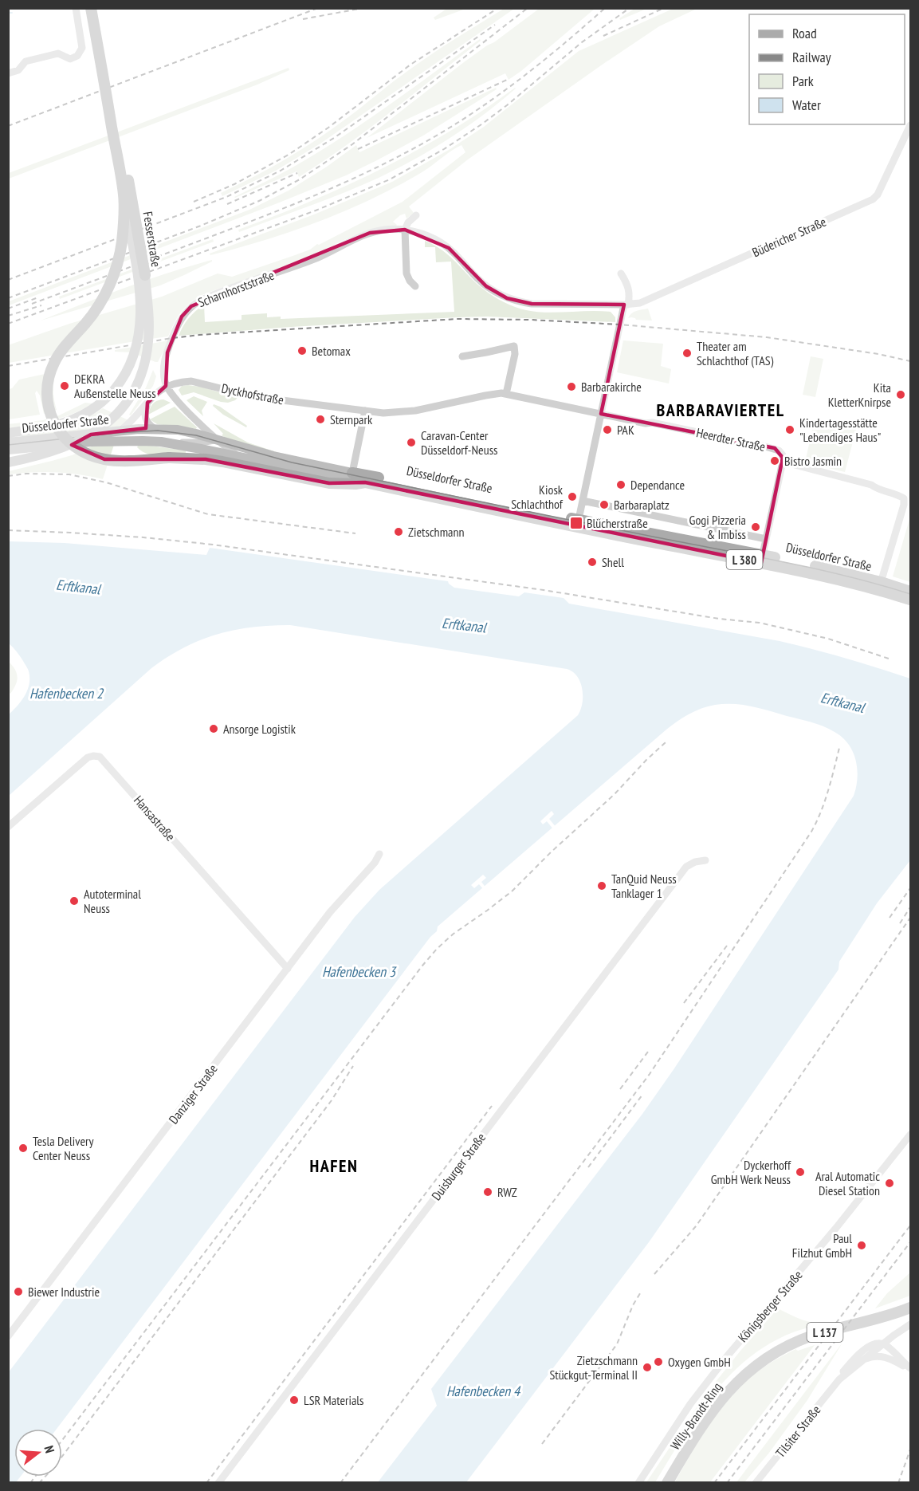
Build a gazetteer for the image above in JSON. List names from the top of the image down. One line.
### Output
{"streets":{"main road":["Fesserstraße","Düsseldorfer Straße","L 380","L 137","Willy-Brandt-Ring"],"street":["Büdericher Straße","Scharnhorststraße","Dyckhofstraße","Heerdter Straße","Hansastraße","Danziger Straße","Duisburger Straße","Königsberger Straße","Tilsiter Straße"]},"crossings":[["Büdericher Straße","Scharnhorststraße"],["Fesserstraße","Düsseldorfer Straße"],["Scharnhorststraße","Dyckhofstraße"],["Dyckhofstraße","Heerdter Straße"],["Hansastraße","Danziger Straße"]],"districts":["BARBARAVIERTEL","HAFEN"],"water":["Erftkanal","Hafenbecken 2","Hafenbecken 3","Hafenbecken 4"],"places":{"other":["Betomax","Theater am Schlachthof (TAS)","DEKRA Außenstelle Neuss","Barbarakirche","Kita KletterKnirpse","Sternpark","PAK","Kindertagesstätte \"Lebendiges Haus\"","Caravan-Center Düsseldorf-Neuss","Bistro Jasmin","Dependance","Kiosk Schlachthof","Barbaraplatz","Gogi Pizzeria & Imbiss","Zietschmann","Shell","Ansorge Logistik","TanQuid Neuss Tanklager 1","Autoterminal Neuss","Tesla Delivery Center Neuss","Dyckerhoff GmbH Werk Neuss","Aral Automatic Diesel Station","RWZ","Paul Filzhut GmbH","Biewer Industrie","Oxygen GmbH","Zietzschmann Stückgut-Terminal II","LSR Materials"],"transit":["Blücherstraße"]},"legend":["Road","Railway","Park","Water"],"north":"right"}
